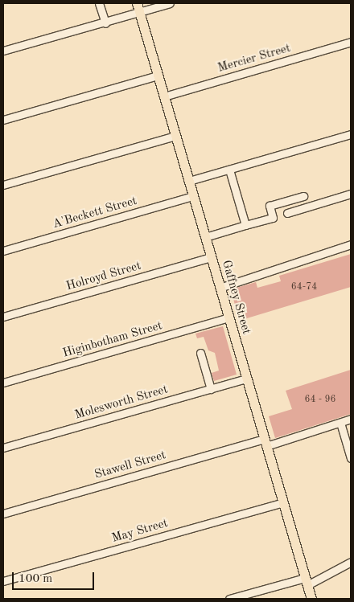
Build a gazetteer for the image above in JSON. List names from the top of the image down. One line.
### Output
{"streets":{"main road":["Gaffney Street"],"street":["Mercier Street","A'Beckett Street","Holroyd Street","Higinbotham Street","Molesworth Street","Stawell Street","May Street"]},"crossings":[["Mercier Street","Gaffney Street"],["A'Beckett Street","Gaffney Street"],["Holroyd Street","Gaffney Street"],["Gaffney Street","Higinbotham Street"],["Gaffney Street","Molesworth Street"],["Gaffney Street","Stawell Street"],["Gaffney Street","May Street"]],"house_numbers":["64-74","64 - 96"],"scale_bar":"100 m"}
